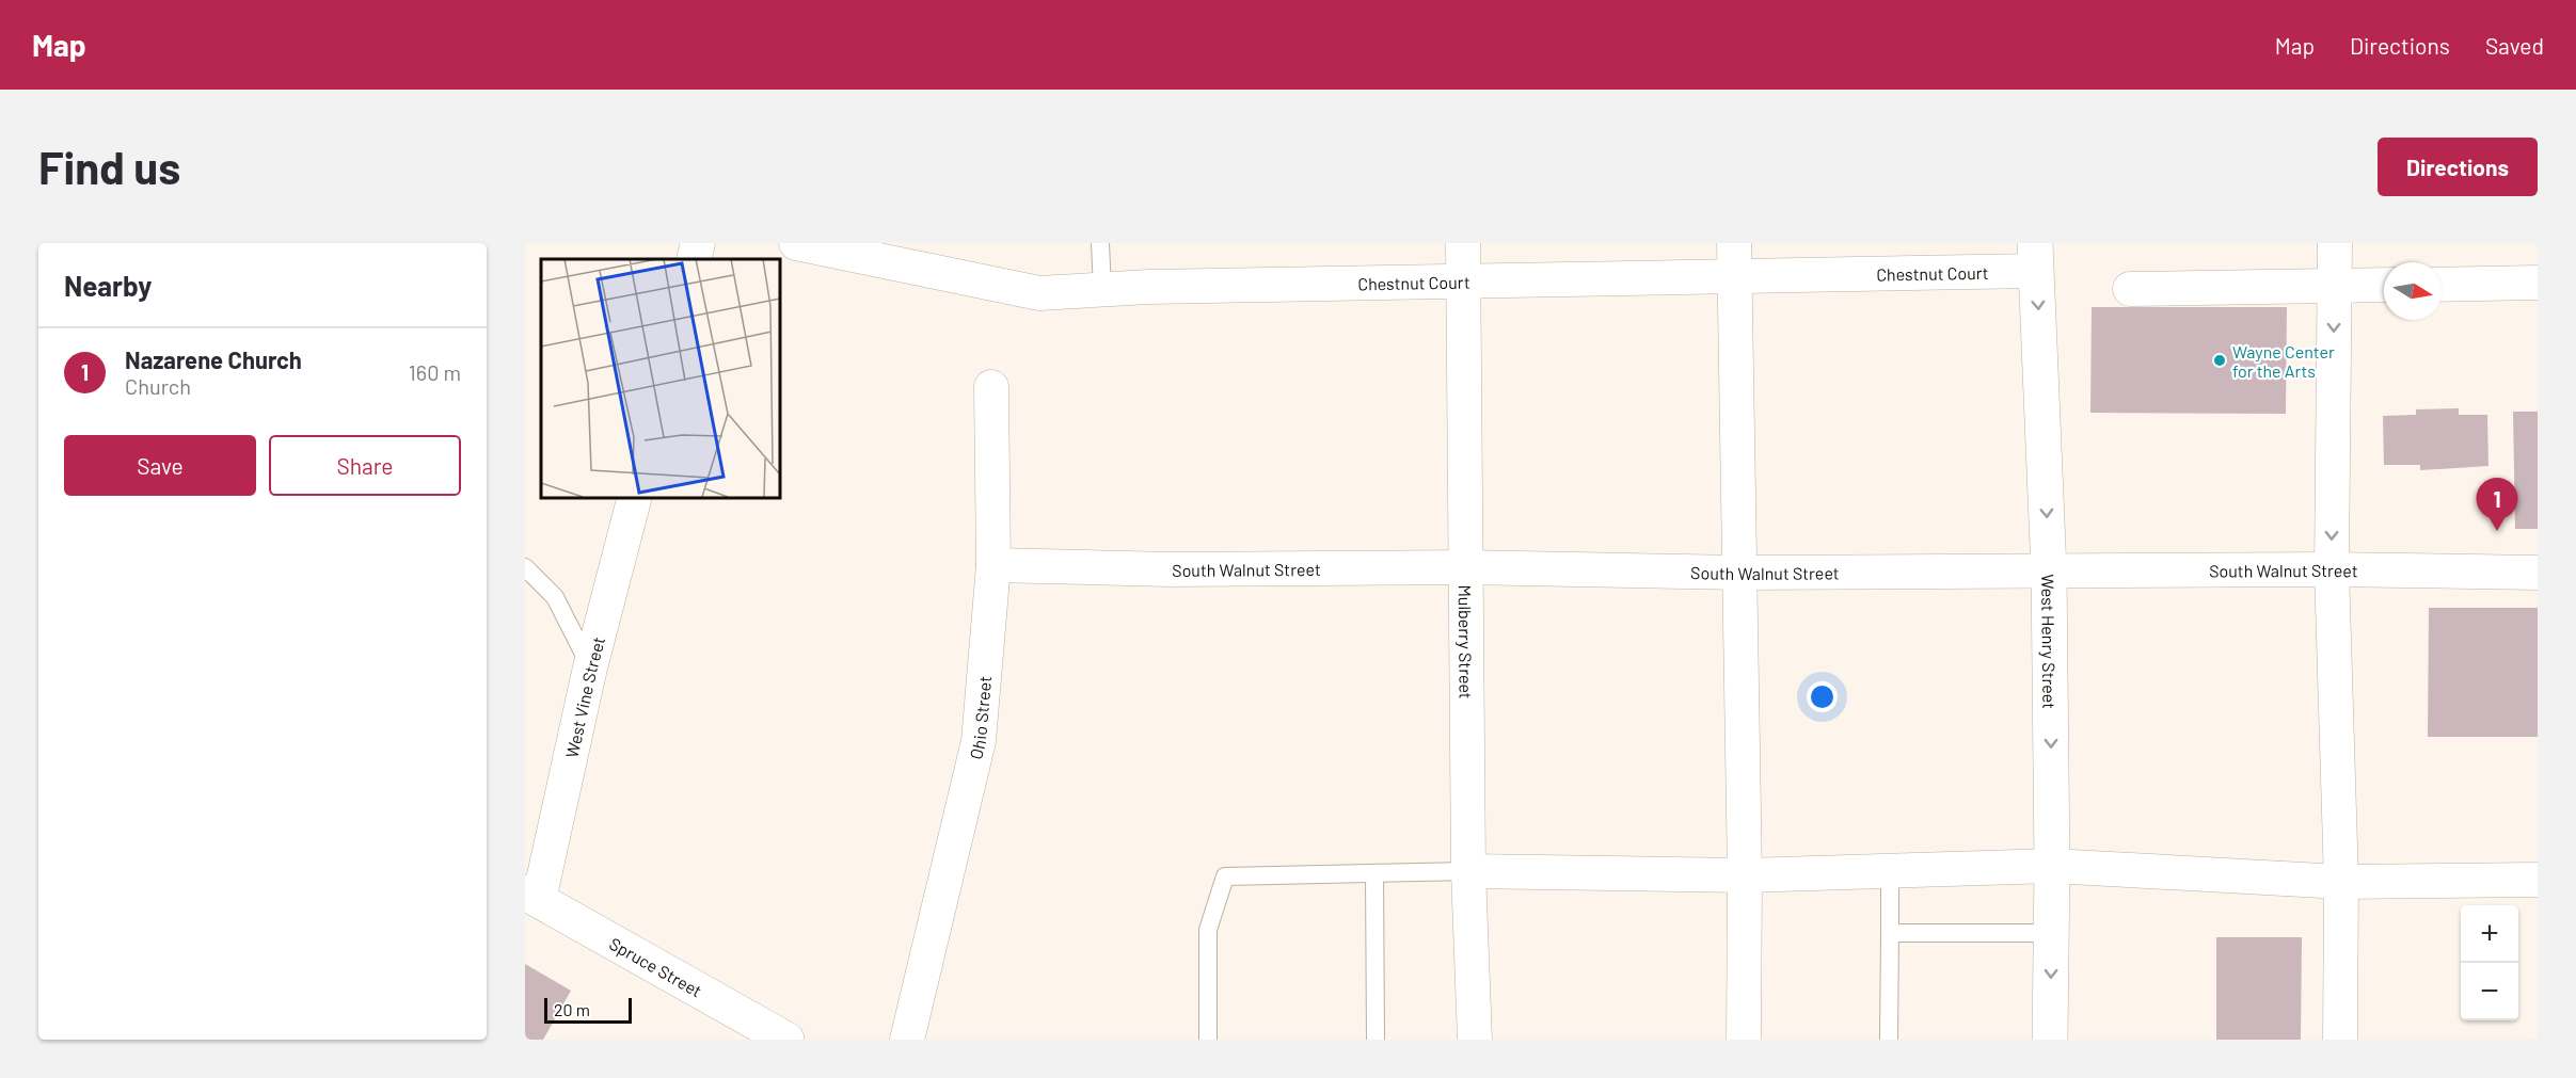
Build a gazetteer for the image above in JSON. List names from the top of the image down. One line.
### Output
{"streets":{"street":["Chestnut Court","South Walnut Street","West Henry Street","Mulberry Street","West Vine Street","Ohio Street","Spruce Street"]},"crossings":[["Chestnut Court","West Henry Street"],["Chestnut Court","Mulberry Street"],["South Walnut Street","West Henry Street"],["South Walnut Street","Mulberry Street"],["South Walnut Street","Ohio Street"],["West Vine Street","Spruce Street"]],"places":["Wayne Center for the Arts"],"scale_bar":"20 m","north":"right","page":{"header":"Map","nav":["Map","Directions","Saved"],"buttons":["Directions",["Save","Share"]],"title":"Find us","heading":"Nearby","list":[{"mark":"1","name":"Nazarene Church","note":"Church","value":"160 m"}],"pins":"1","map_buttons":["+","−"],"scale":"20 m"}}
